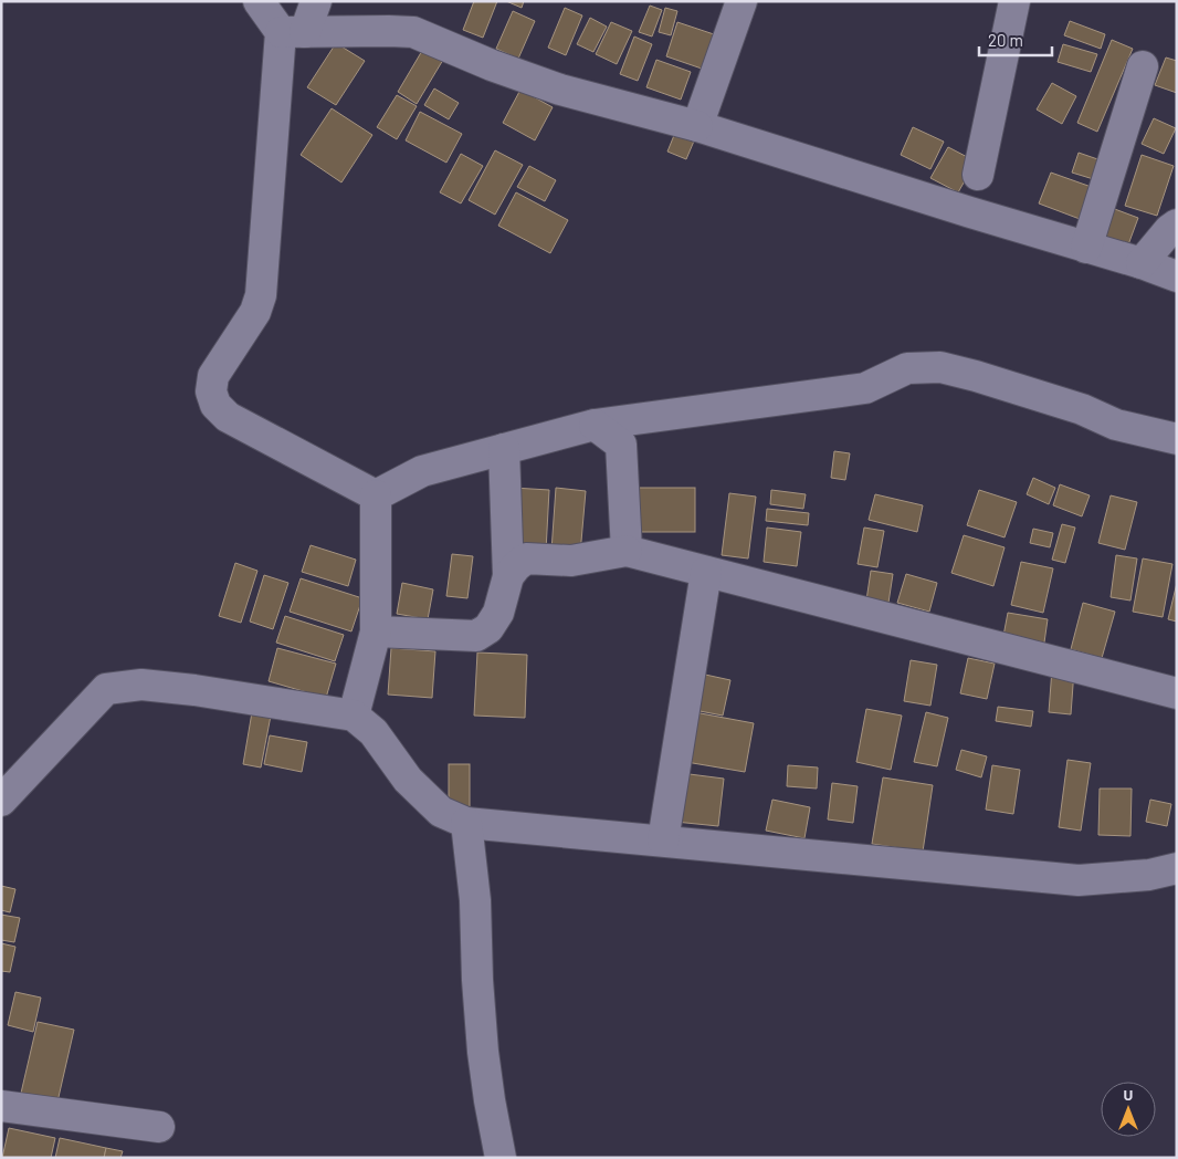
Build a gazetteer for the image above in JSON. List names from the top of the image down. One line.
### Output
{"scale_bar":"20 m","north":"top"}
